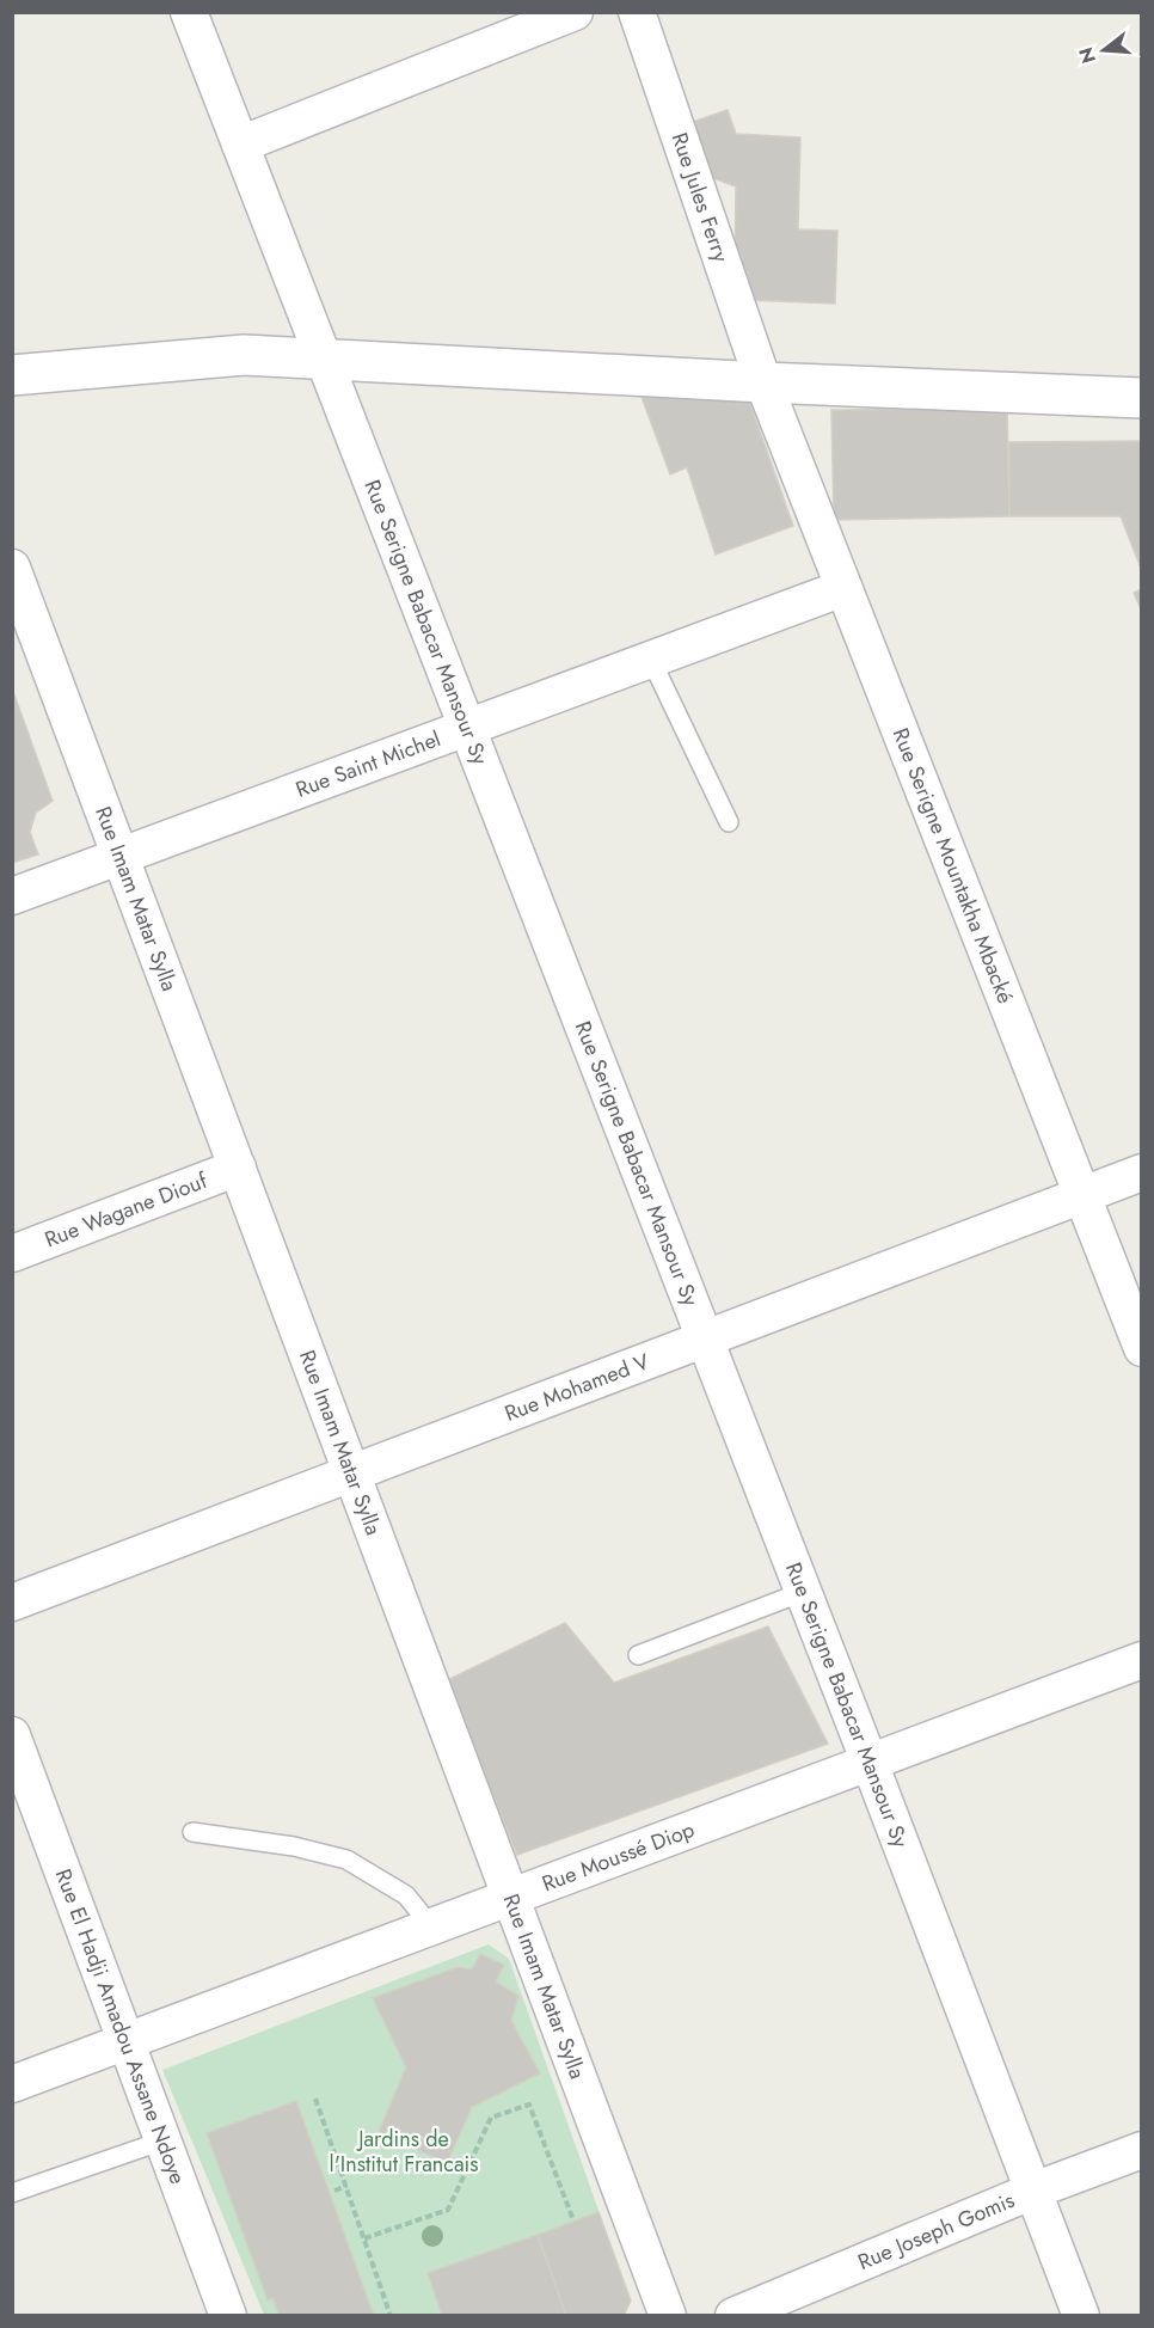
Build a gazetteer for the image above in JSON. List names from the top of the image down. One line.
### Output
{"streets":{"street":["Rue Jules Ferry","Rue Serigne Babacar Mansour Sy","Rue Saint Michel","Rue Serigne Mountakha Mbacké","Rue Imam Matar Sylla","Rue Wagane Diouf","Rue Mohamed V","Rue Moussé Diop","Rue El Hadji Amadou Assane Ndoye","Rue Joseph Gomis"]},"crossings":[["Rue Jules Ferry","Rue Serigne Mountakha Mbacké"],["Rue Serigne Babacar Mansour Sy","Rue Saint Michel"],["Rue Serigne Babacar Mansour Sy","Rue Mohamed V"],["Rue Serigne Babacar Mansour Sy","Rue Moussé Diop"],["Rue Serigne Babacar Mansour Sy","Rue Joseph Gomis"],["Rue Saint Michel","Rue Serigne Mountakha Mbacké"],["Rue Saint Michel","Rue Imam Matar Sylla"],["Rue Serigne Mountakha Mbacké","Rue Mohamed V"],["Rue Imam Matar Sylla","Rue Wagane Diouf"],["Rue Imam Matar Sylla","Rue Mohamed V"],["Rue Imam Matar Sylla","Rue Moussé Diop"],["Rue Moussé Diop","Rue El Hadji Amadou Assane Ndoye"]],"parks":["Jardins de l'Institut Francais"],"north":"left"}
